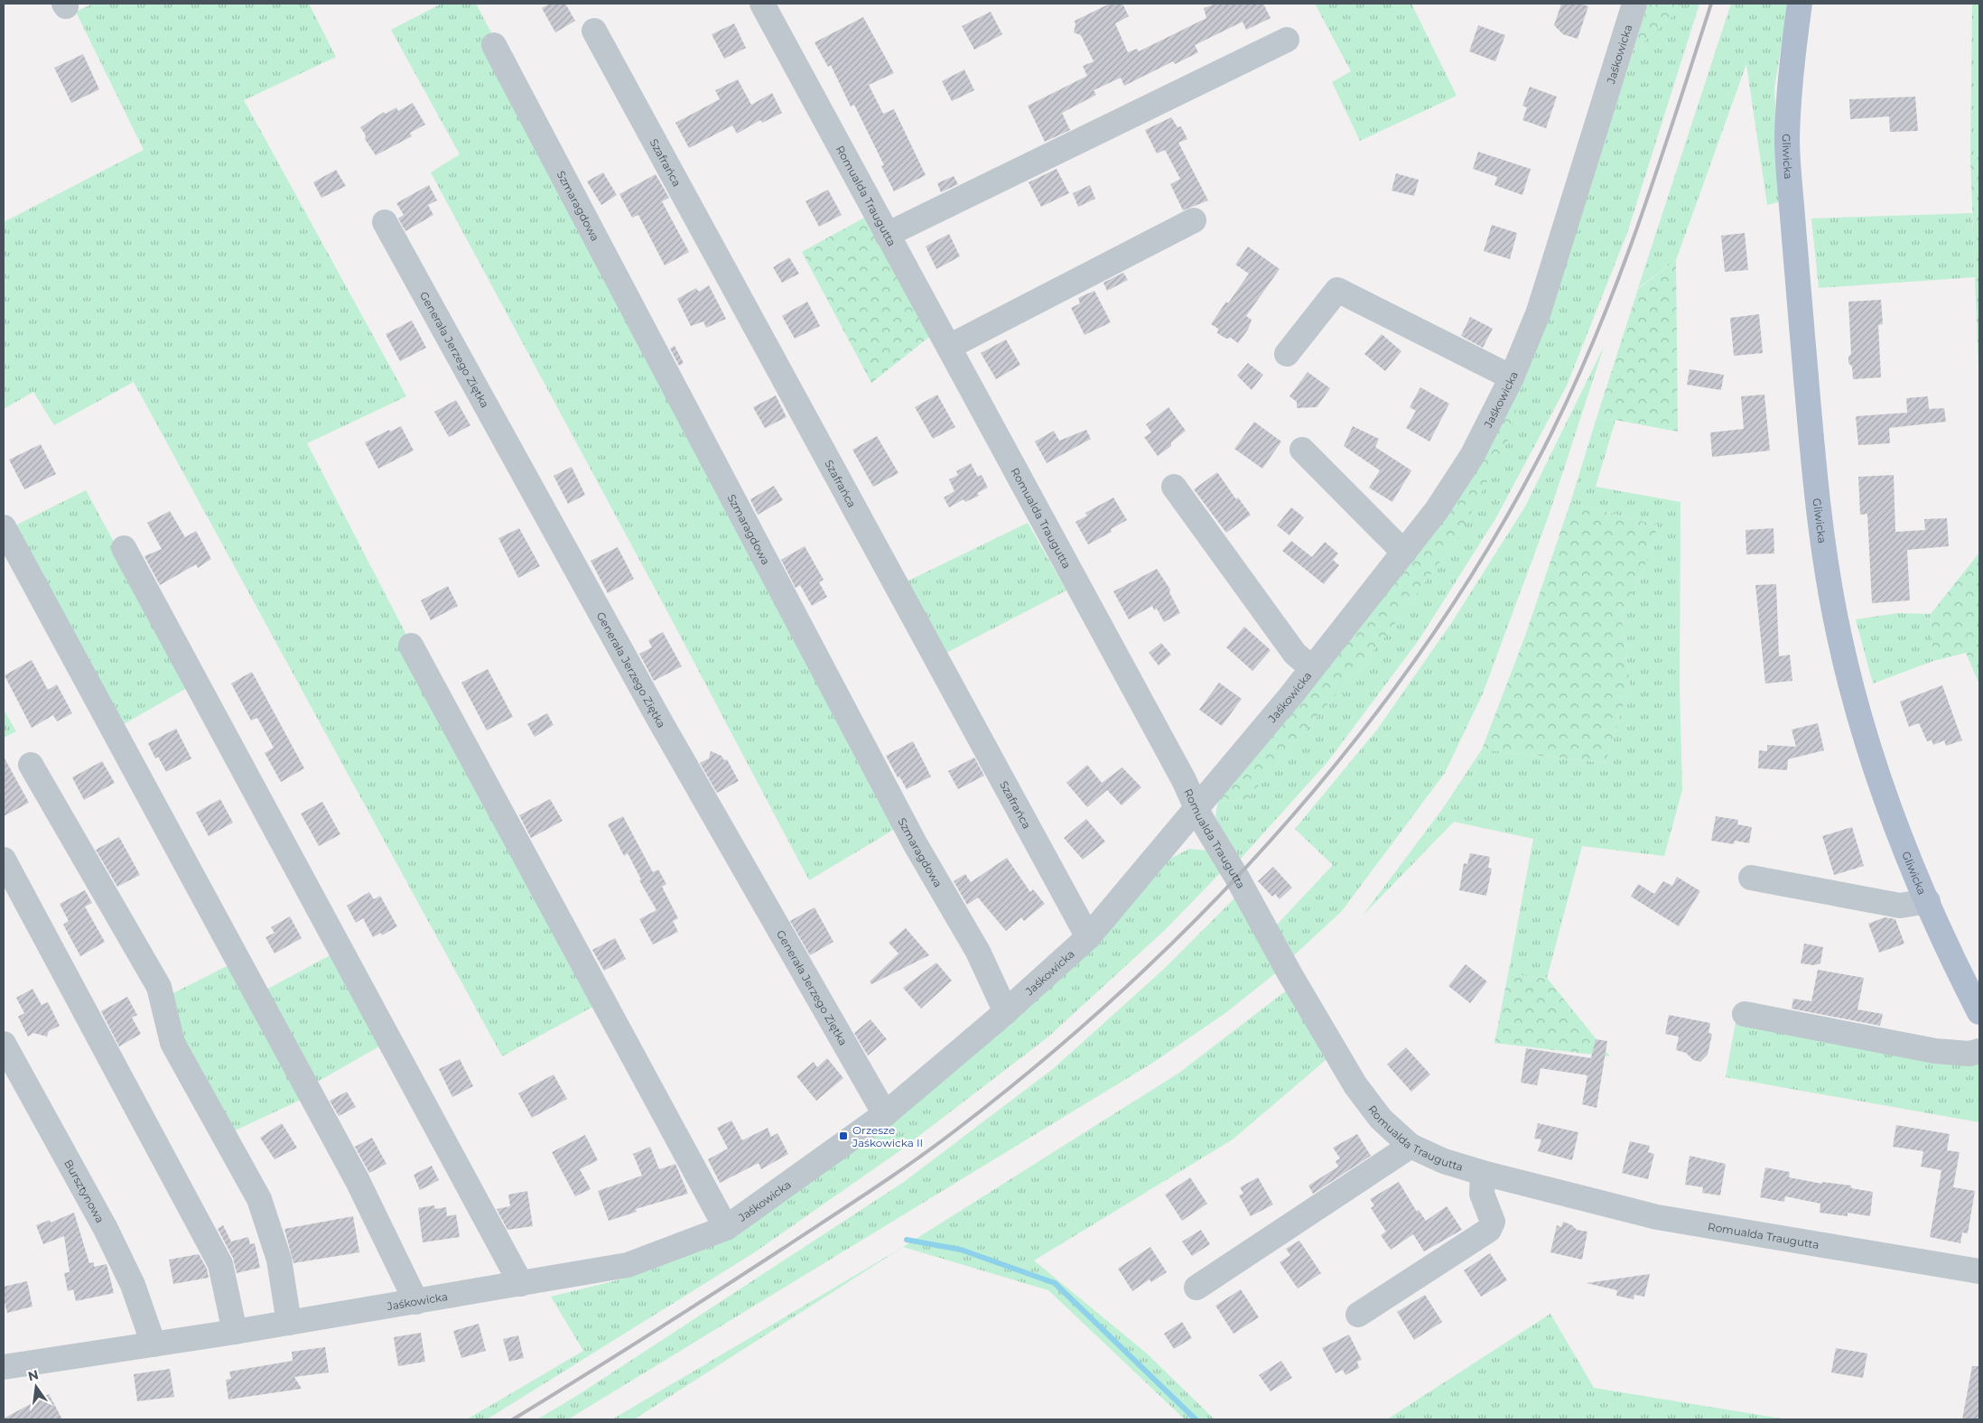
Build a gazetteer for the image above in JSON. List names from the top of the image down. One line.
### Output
{"streets":{"main road":["Gliwicka"],"street":["Jaśkowicka","Szafrańca","Romualda Traugutta","Szmaragdowa","Generała Jerzego Ziętka","Bursztynowa"]},"crossings":[["Jaśkowicka","Szafrańca"],["Jaśkowicka","Romualda Traugutta"],["Jaśkowicka","Szmaragdowa"],["Jaśkowicka","Generała Jerzego Ziętka"],["Jaśkowicka","Bursztynowa"]],"places":{"transit":["Orzesze Jaśkowicka II"]},"north":"top"}
